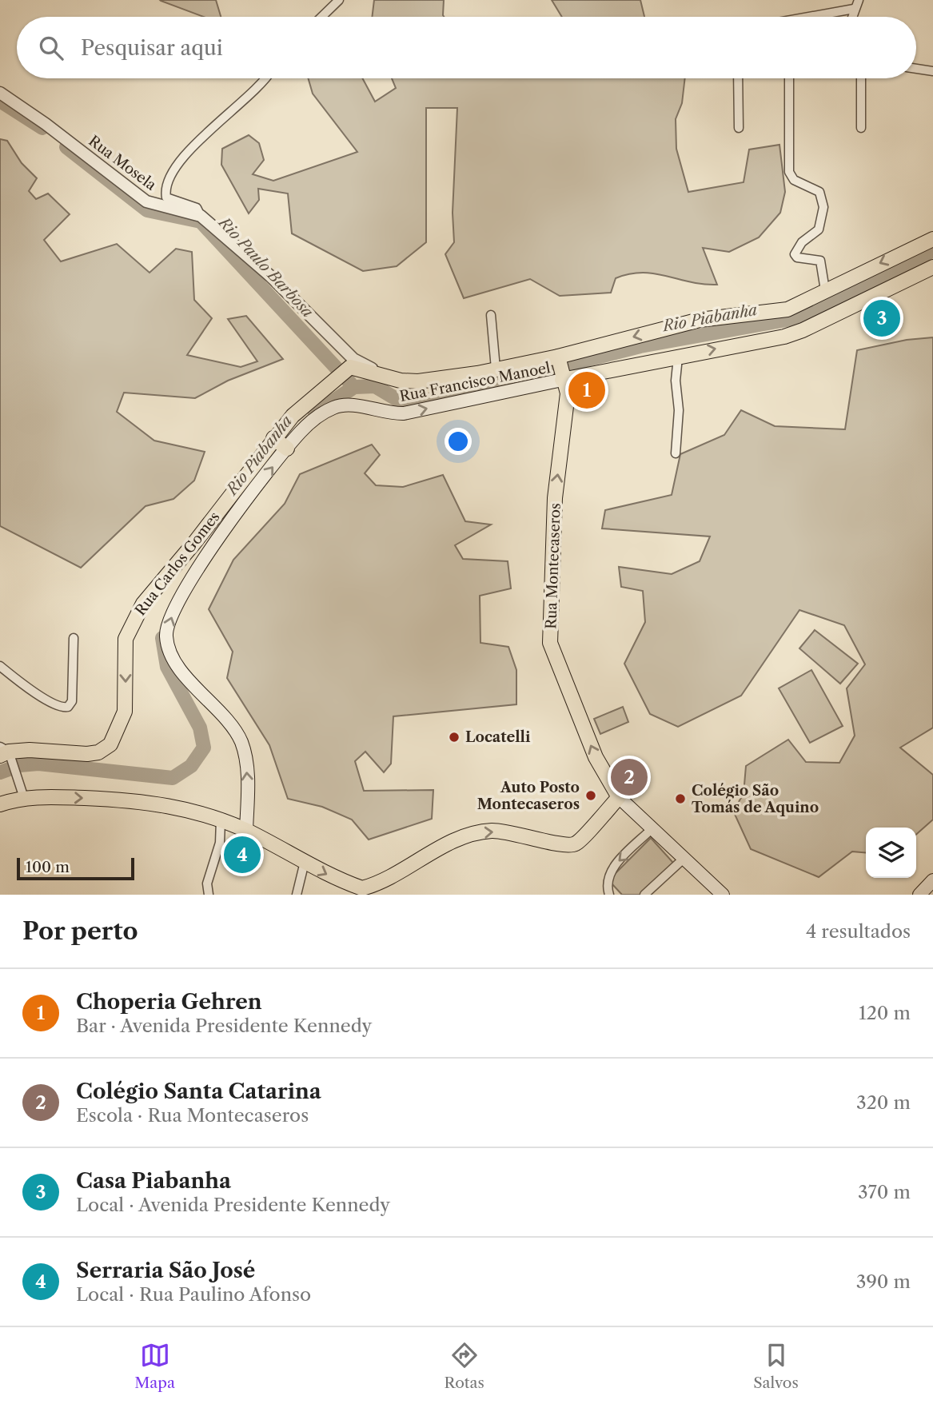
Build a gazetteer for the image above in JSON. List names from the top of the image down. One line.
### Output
{"streets":{"main road":["Rua Francisco Manoel","Rua Carlos Gomes","Rua Montecaseros"],"street":["Rua Mosela"]},"crossings":[["Rua Mosela","Rua Carlos Gomes"],["Rua Francisco Manoel","Rua Montecaseros"]],"one_way":["Rua Carlos Gomes","Rua Montecaseros"],"water":["Rio Paulo Barbosa","Rio Piabanha"],"places":["Locatelli","Auto Posto Montecaseros","Colégio São Tomás de Aquino"],"scale_bar":"100 m","page":{"search":"Pesquisar aqui","pins":["3","1","2","4"],"scale":"100 m","heading":["Por perto","4 resultados"],"list":[{"mark":"1","name":"Choperia Gehren","note":"Bar · Avenida Presidente Kennedy","value":"120 m"},{"mark":"2","name":"Colégio Santa Catarina","note":"Escola · Rua Montecaseros","value":"320 m"},{"mark":"3","name":"Casa Piabanha","note":"Local · Avenida Presidente Kennedy","value":"370 m"},{"mark":"4","name":"Serraria São José","note":"Local · Rua Paulino Afonso","value":"390 m"}],"nav":["Mapa","Rotas","Salvos"]}}
